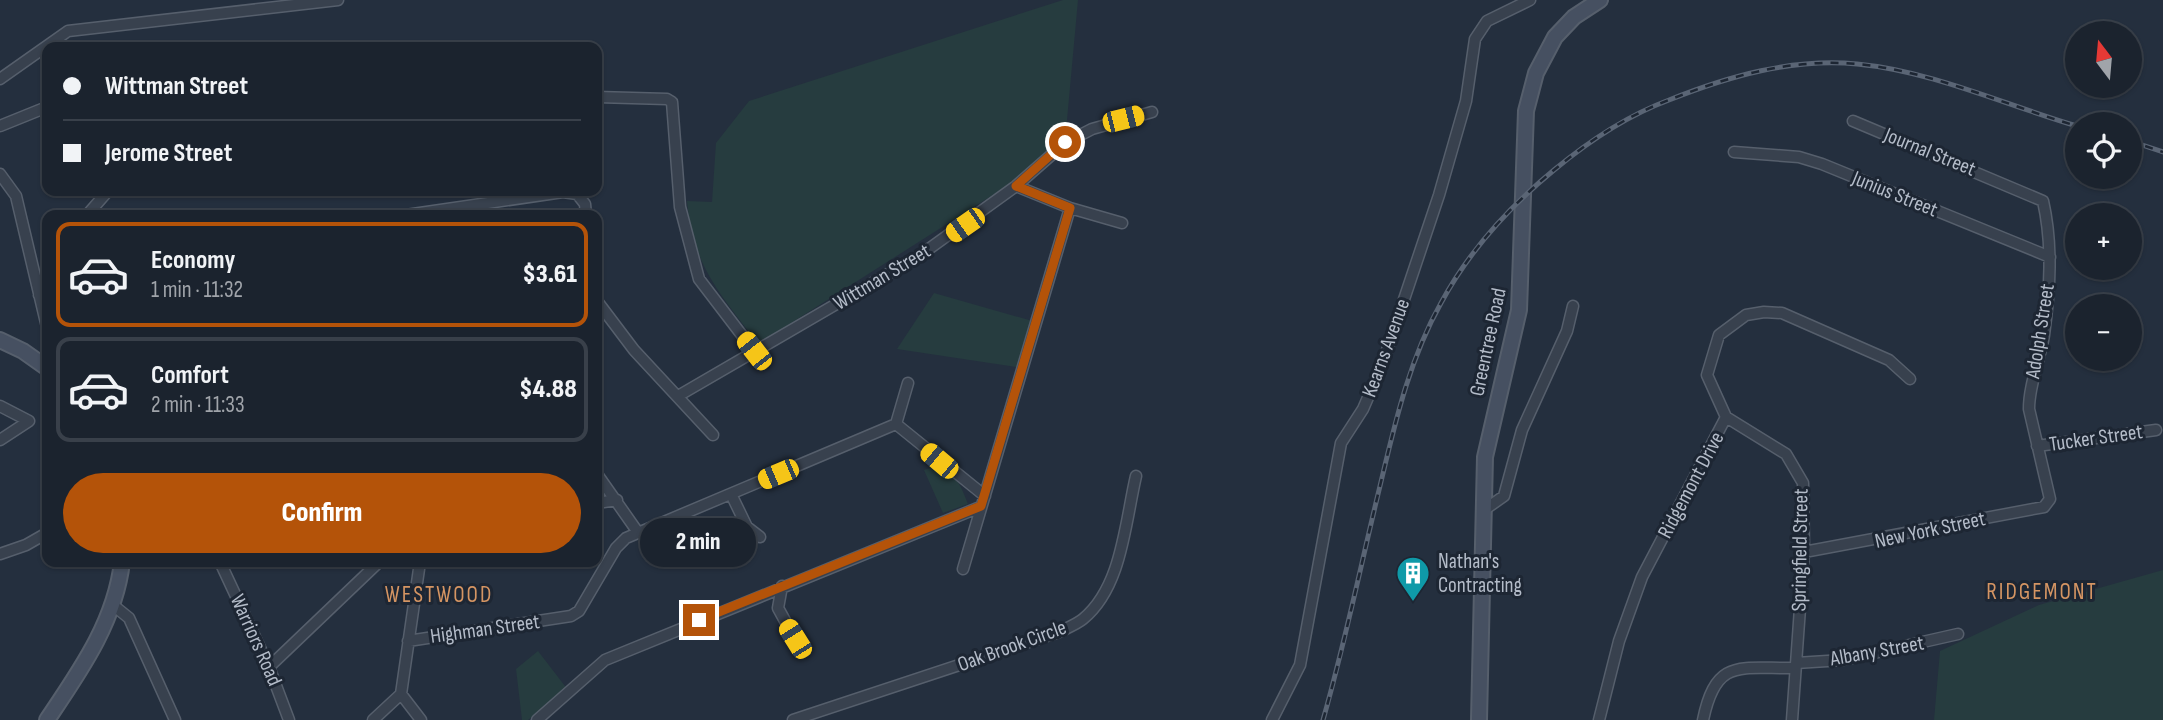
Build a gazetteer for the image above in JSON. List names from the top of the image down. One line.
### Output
{"streets":{"main road":["Greentree Road"],"street":["Journal Street","Junius Street","Wittman Street","Adolph Street","Kearns Avenue","Tucker Street","Ridgemont Drive","New York Street","Springfield Street","Highman Street","Warriors Road","Oak Brook Circle","Albany Street"]},"crossings":[["Journal Street","Adolph Street"],["Junius Street","Adolph Street"],["Adolph Street","Tucker Street"],["Adolph Street","New York Street"],["Ridgemont Drive","Springfield Street"],["New York Street","Springfield Street"],["Springfield Street","Albany Street"]],"districts":["RIDGEMONT","WESTWOOD"],"places":{"building":["Nathan's Contracting"]},"north":"top","page":{"map_buttons":["+","−"],"banner":["Wittman Street","Jerome Street"],"list":[{"name":"Economy","note":"1 min · 11:32","value":"$3.61"},{"name":"Comfort","note":"2 min · 11:33","value":"$4.88"}],"buttons":"Confirm","bubble":"2 min"}}
